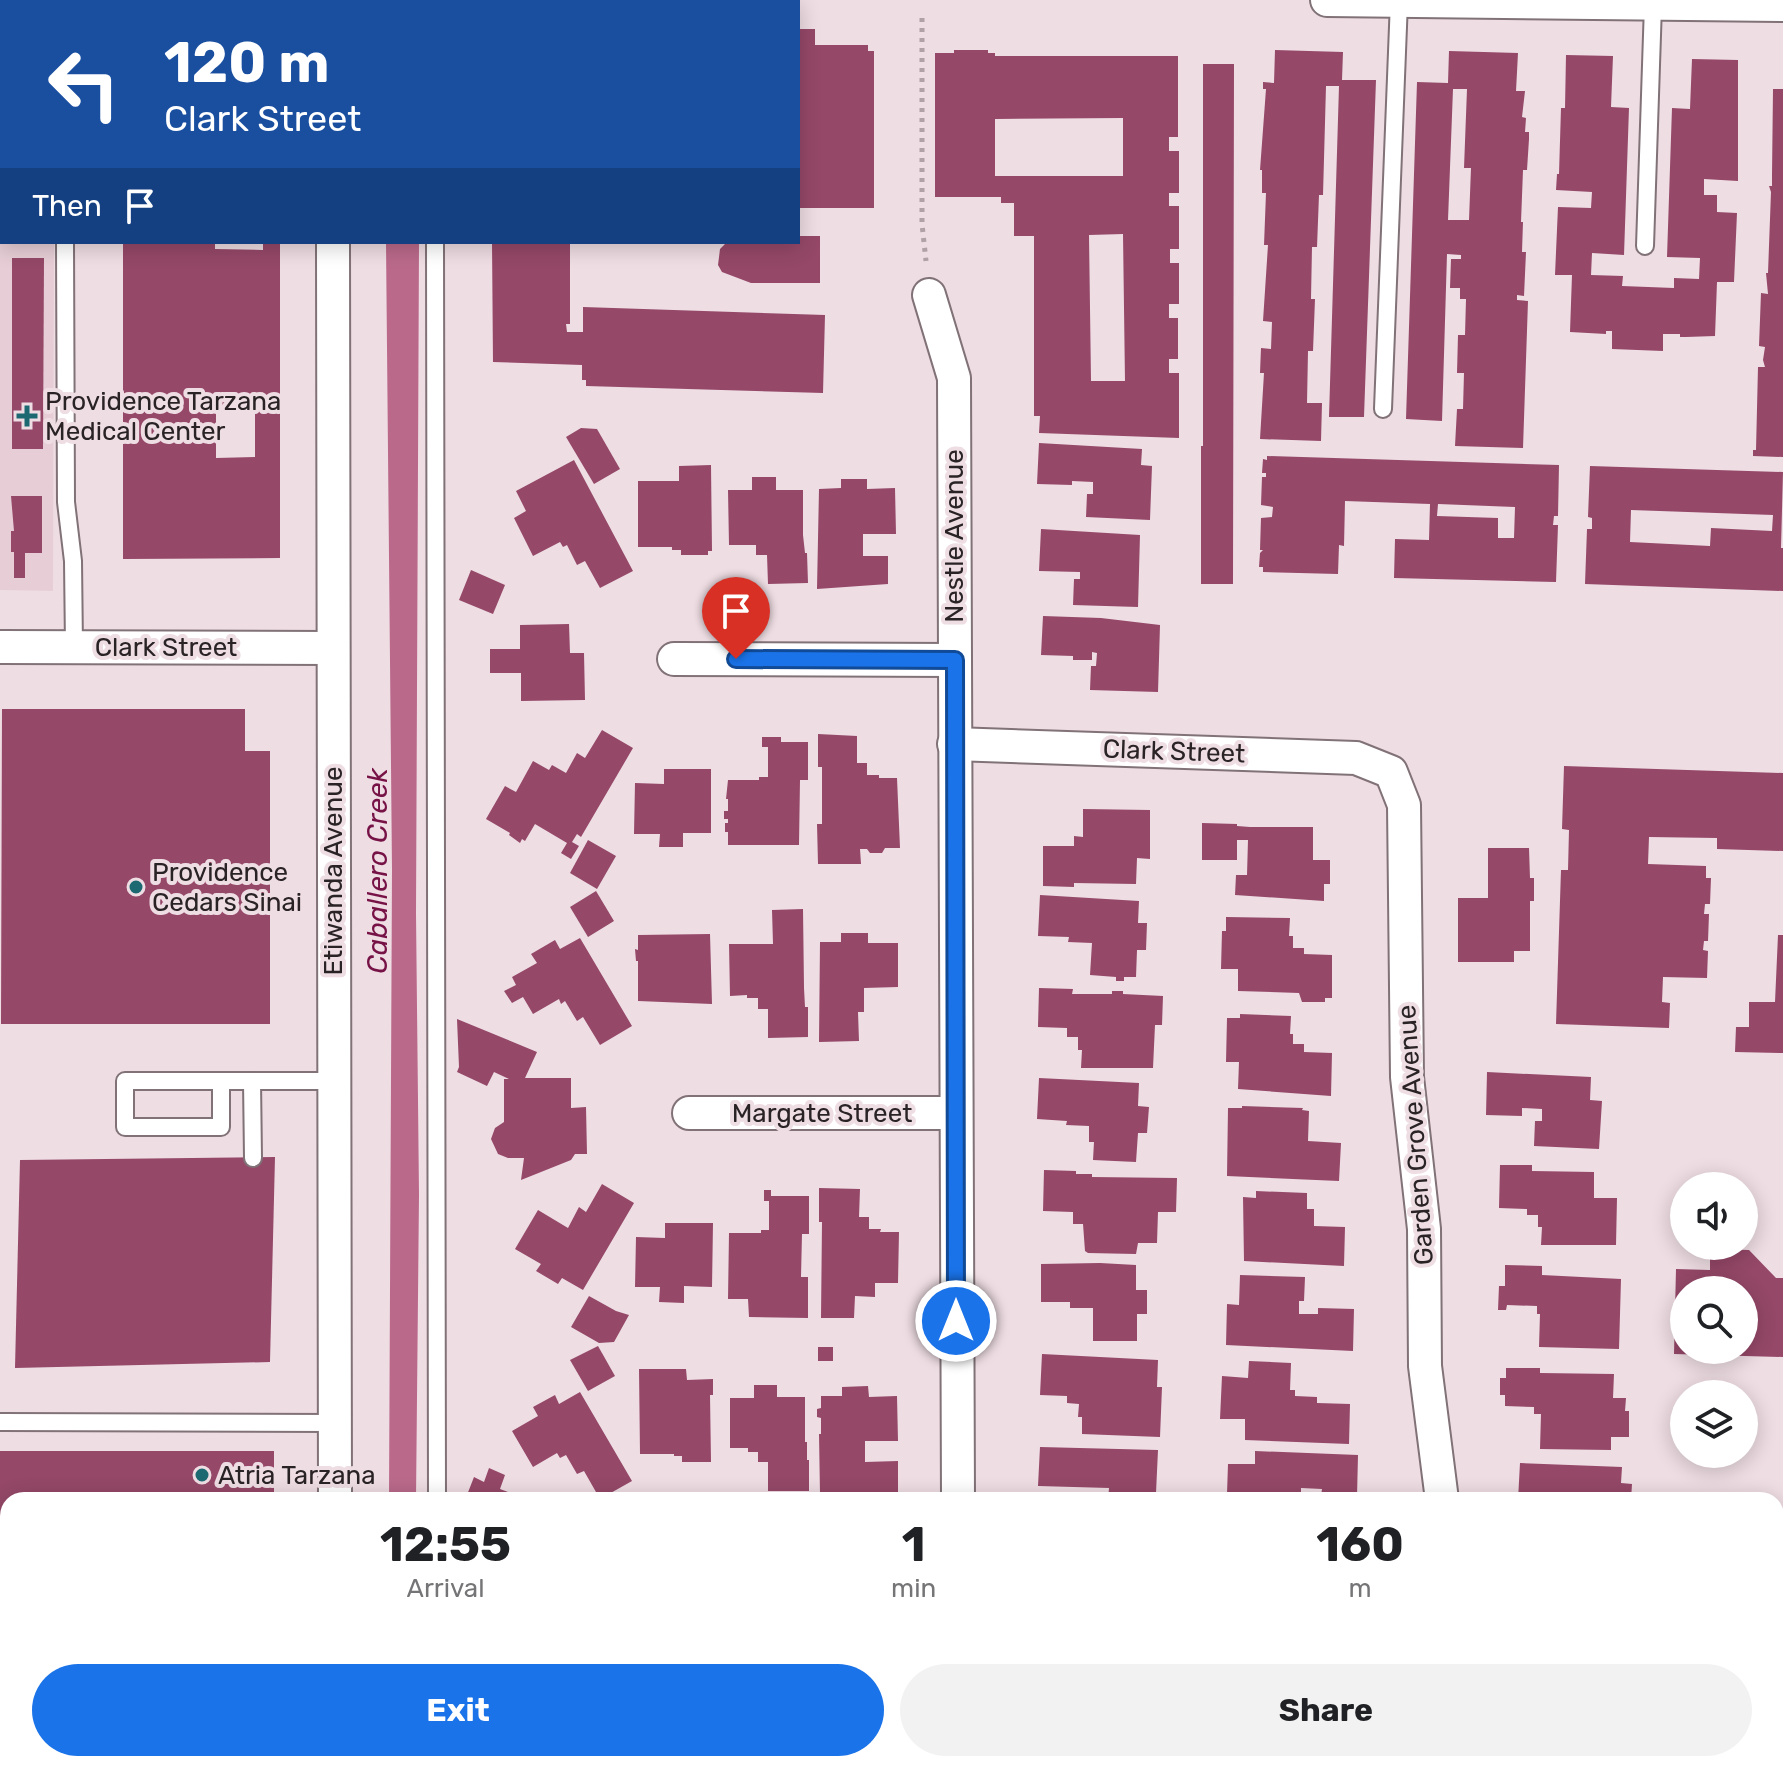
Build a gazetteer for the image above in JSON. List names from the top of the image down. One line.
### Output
{"streets":{"street":["Nestle Avenue","Clark Street","Etiwanda Avenue","Margate Street","Garden Grove Avenue"]},"crossings":[["Nestle Avenue","Clark Street"],["Nestle Avenue","Margate Street"],["Clark Street","Etiwanda Avenue"],["Clark Street","Garden Grove Avenue"]],"water":["Caballero Creek"],"places":{"health":["Providence Tarzana Medical Center"],"other":["Providence Cedars Sinai","Atria Tarzana"]},"page":{"turn":["120 m","Clark Street"],"then":"Then","eta":["12:55","Arrival","1","min","160","m"],"buttons":["Exit","Share"]}}
